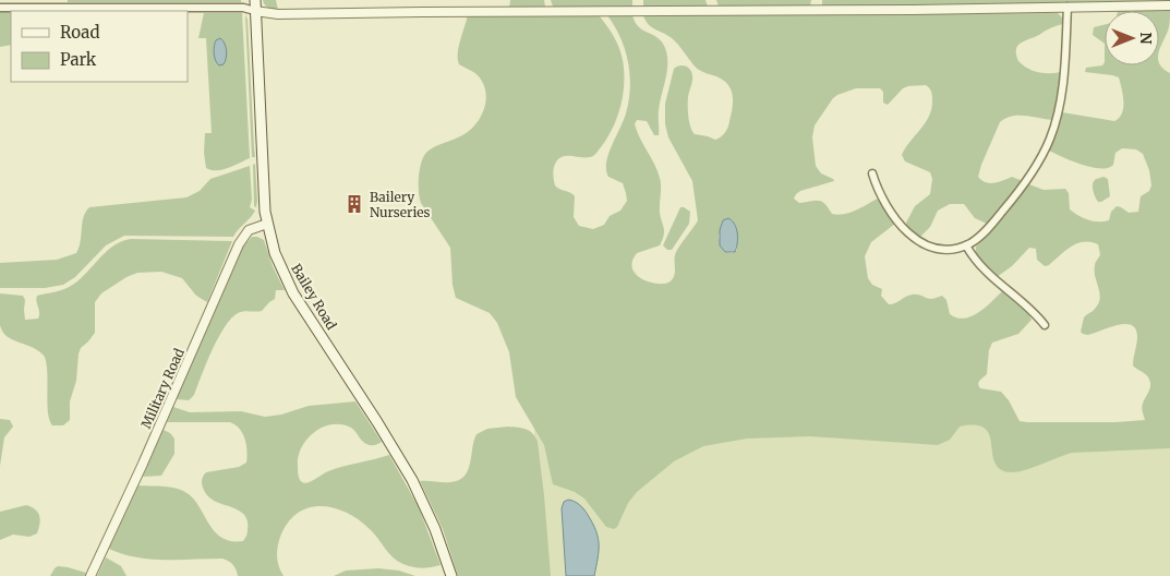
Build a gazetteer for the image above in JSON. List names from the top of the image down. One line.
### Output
{"streets":{"main road":["Bailey Road"],"street":["Military Road"]},"crossings":[["Bailey Road","Military Road"]],"places":{"building":["Bailery Nurseries"]},"legend":["Road","Park"],"north":"right"}
